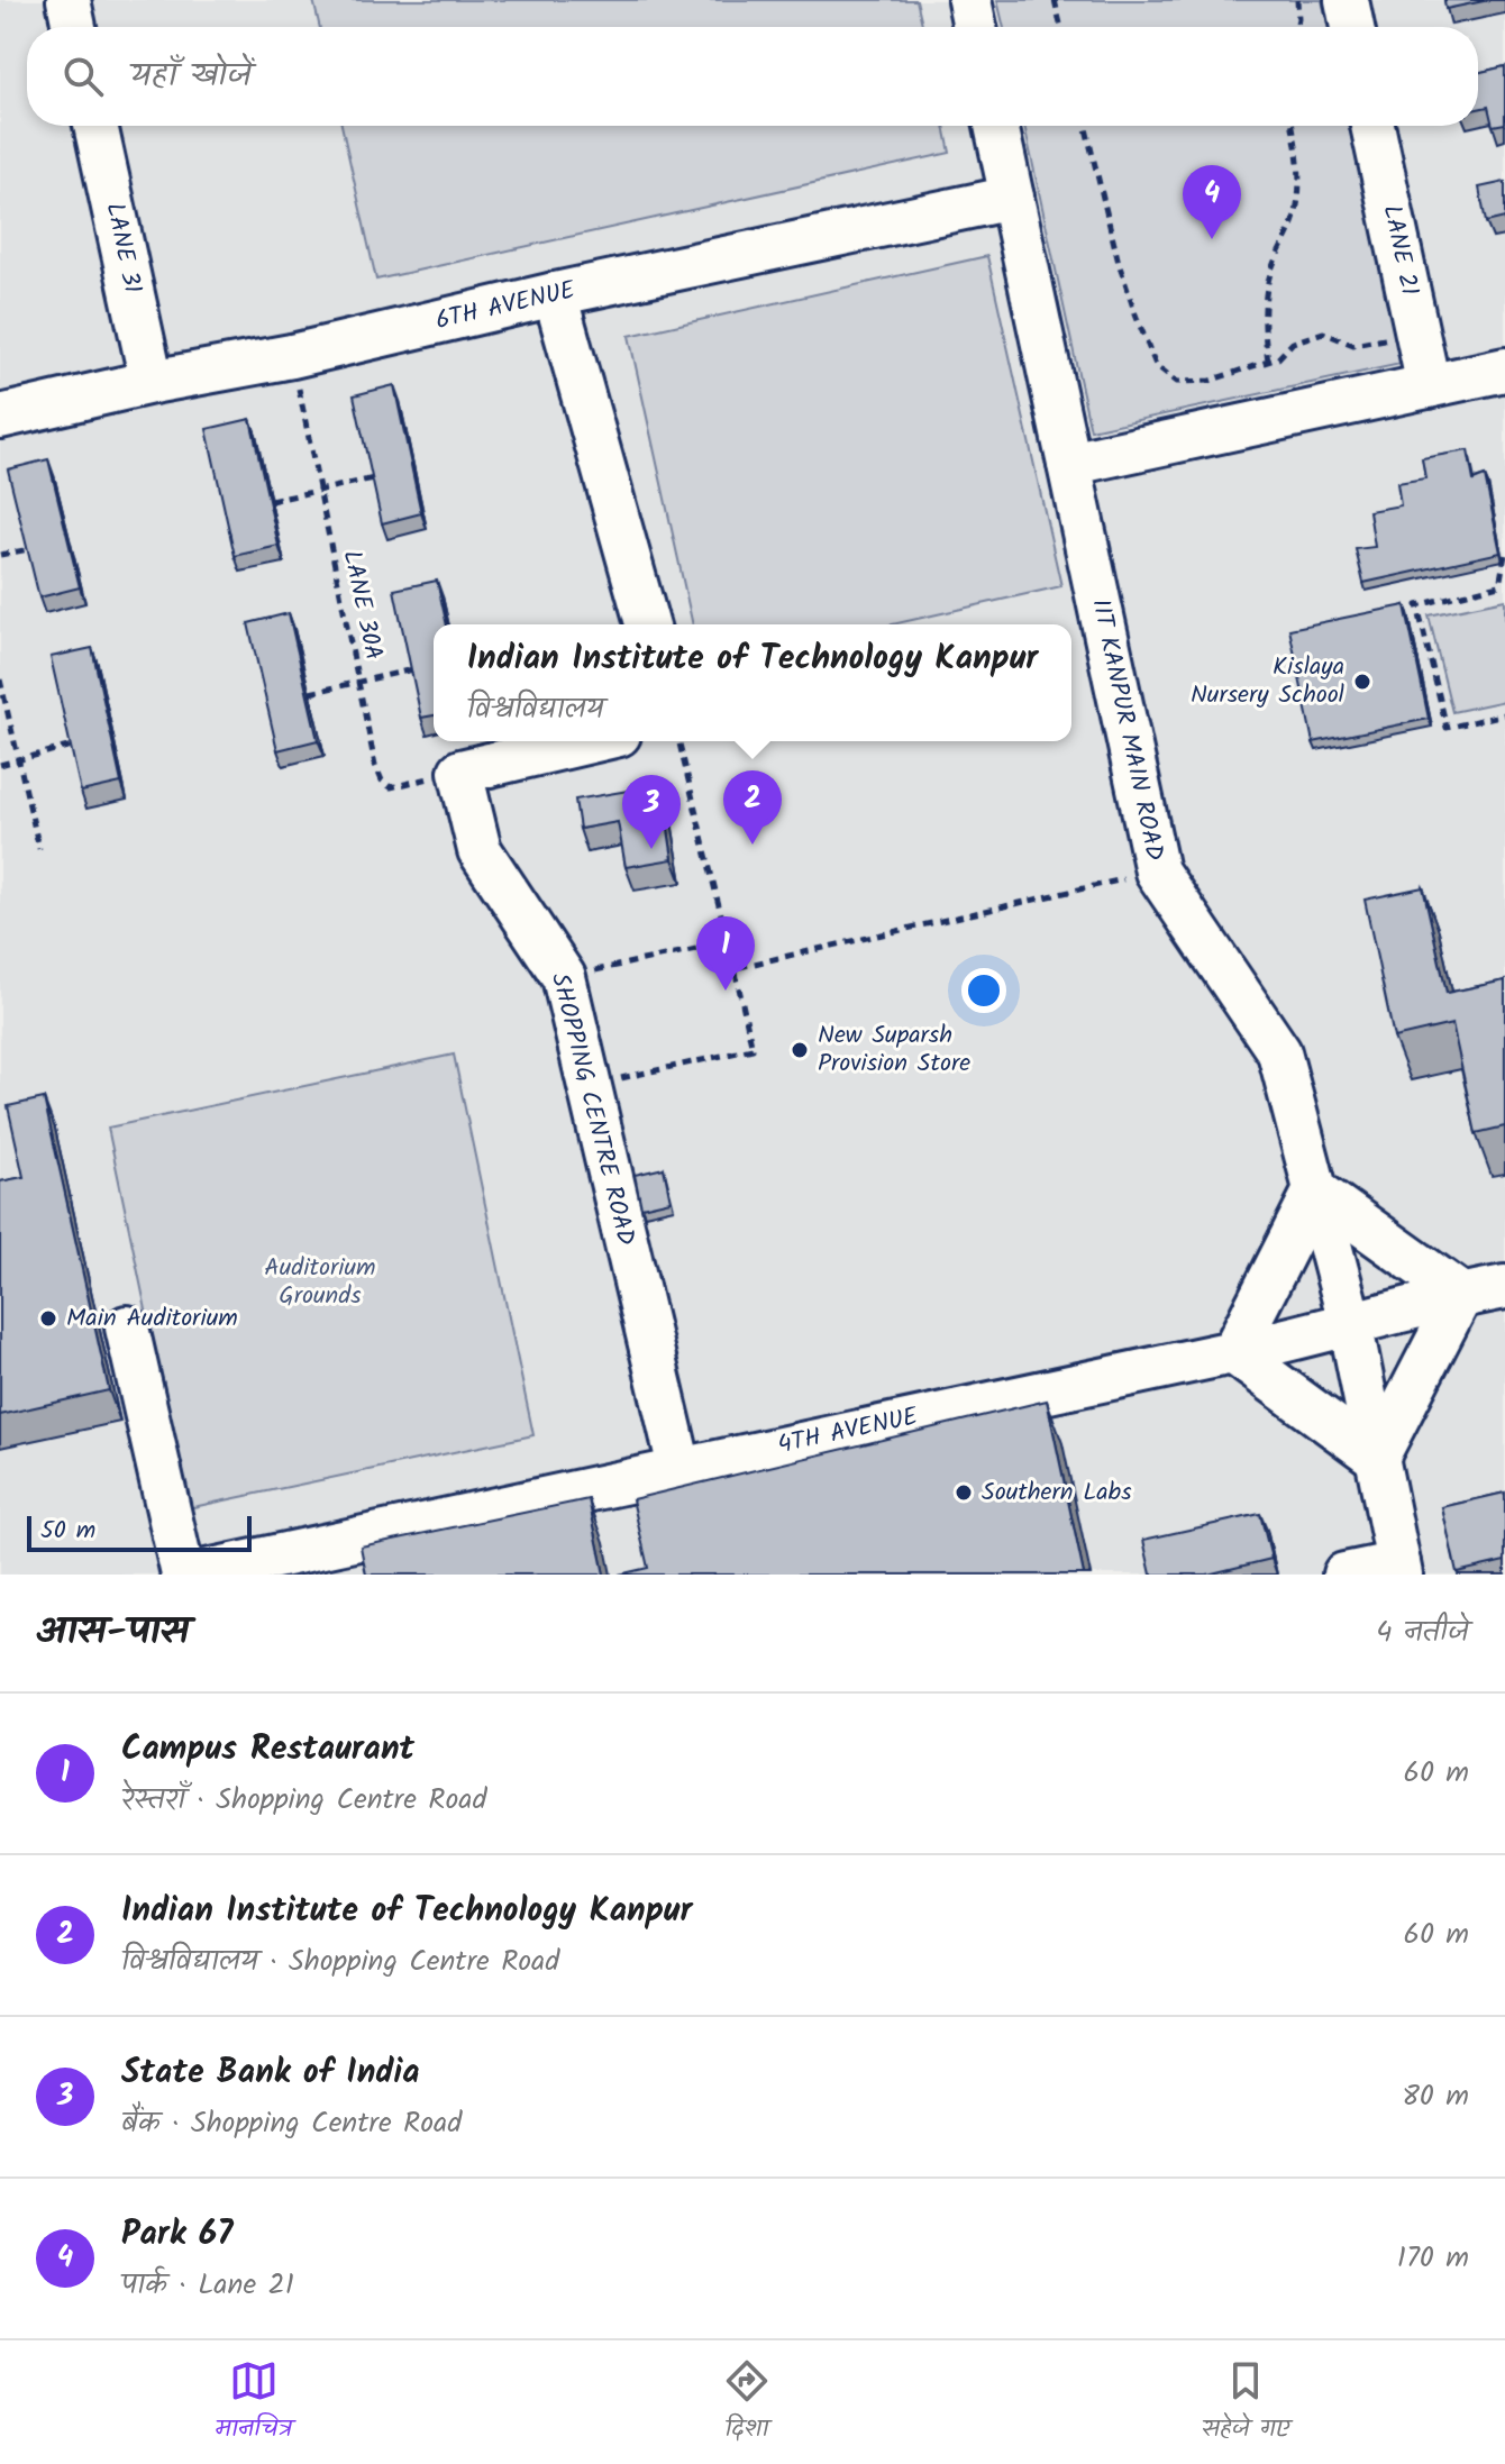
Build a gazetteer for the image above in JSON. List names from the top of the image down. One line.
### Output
{"streets":{"street":["LANE 31","LANE 21","6TH AVENUE","IIT KANPUR MAIN ROAD","SHOPPING CENTRE ROAD","4TH AVENUE"],"path":["LANE 30A"]},"crossings":[["LANE 31","6TH AVENUE"],["6TH AVENUE","LANE 30A"],["6TH AVENUE","IIT KANPUR MAIN ROAD"],["LANE 30A","SHOPPING CENTRE ROAD"],["IIT KANPUR MAIN ROAD","4TH AVENUE"],["SHOPPING CENTRE ROAD","4TH AVENUE"]],"parks":["Auditorium Grounds"],"places":["Kislaya Nursery School","New Suparsh Provision Store","Main Auditorium","Southern Labs"],"scale_bar":"50 m","page":{"search":"यहाँ खोजें","pins":["4","2","3","1"],"popup":["Indian Institute of Technology Kanpur","विश्वविद्यालय"],"scale":"50 m","heading":["आस-पास","4 नतीजे"],"list":[{"mark":"1","name":"Campus Restaurant","note":"रेस्तराँ · Shopping Centre Road","value":"60 m"},{"mark":"2","name":"Indian Institute of Technology Kanpur","note":"विश्वविद्यालय · Shopping Centre Road","value":"60 m"},{"mark":"3","name":"State Bank of India","note":"बैंक · Shopping Centre Road","value":"80 m"},{"mark":"4","name":"Park 67","note":"पार्क · Lane 21","value":"170 m"}],"nav":["मानचित्र","दिशा","सहेजे गए"]}}
